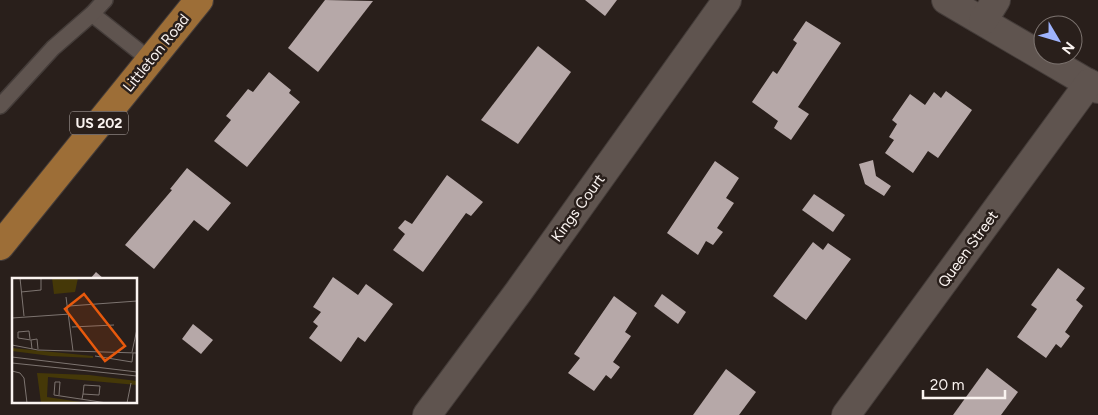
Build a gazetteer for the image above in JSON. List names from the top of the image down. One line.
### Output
{"streets":{"main road":["Littleton Road","US 202"],"street":["Kings Court","Queen Street"]},"scale_bar":"20 m","north":"bottom right"}
